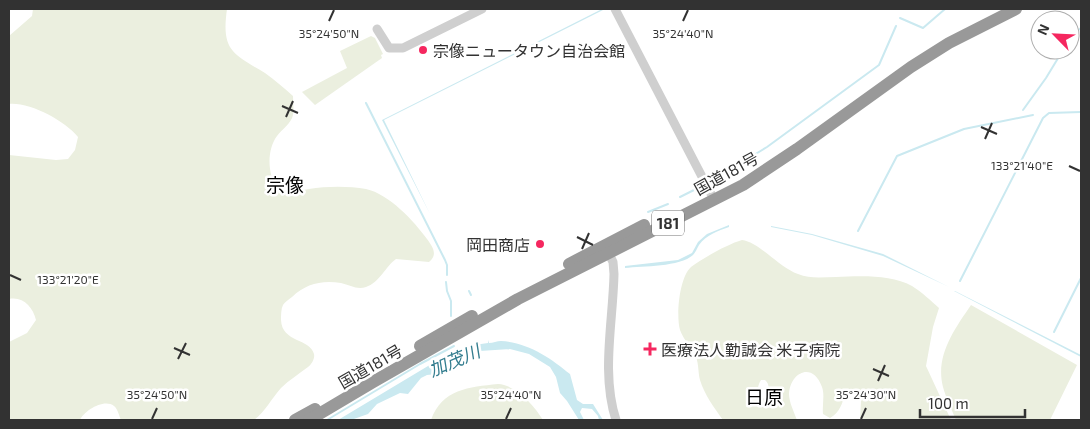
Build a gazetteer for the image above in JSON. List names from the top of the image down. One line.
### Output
{"streets":{"highway":["国道181号","181"]},"districts":["宗像","日原"],"water":["加茂川"],"places":{"other":["宗像ニュータウン自治会館","岡田商店"],"health":["医療法人勤誠会 米子病院"]},"scale_bar":"100 m","north":"top left","coordinates":["35°24'50\"N","35°24'40\"N","133°21'40\"E","133°21'20\"E","35°24'30\"N"]}
